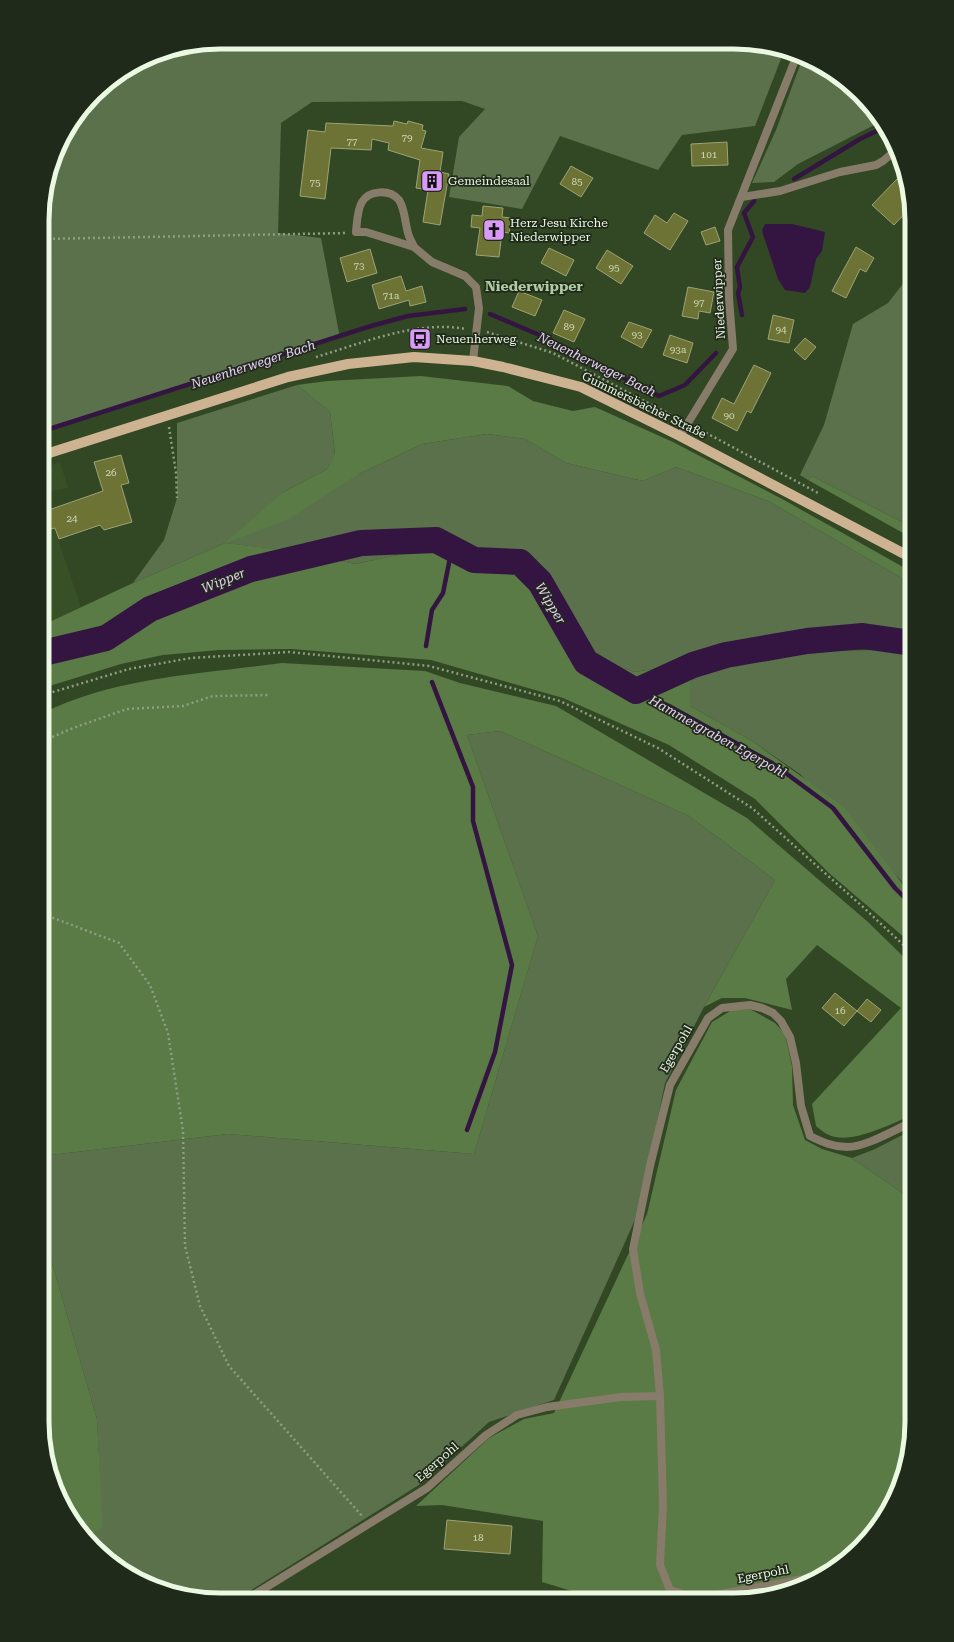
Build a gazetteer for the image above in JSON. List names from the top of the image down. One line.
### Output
{"streets":{"main road":["Gummersbacher Straße"],"street":["Niederwipper","Egerpohl"]},"crossings":[["Niederwipper","Gummersbacher Straße"]],"districts":["Niederwipper"],"water":["Neuenherweger Bach","Wipper","Hammergraben Egerpohl"],"places":{"building":["Gemeindesaal"],"church":["Herz Jesu Kirche Niederwipper"],"bus stop":["Neuenherweg"]},"house_numbers":["79","77","101","85","75","73","95","71a","97","89","94","93","93a","90","26","24","16","18"]}
